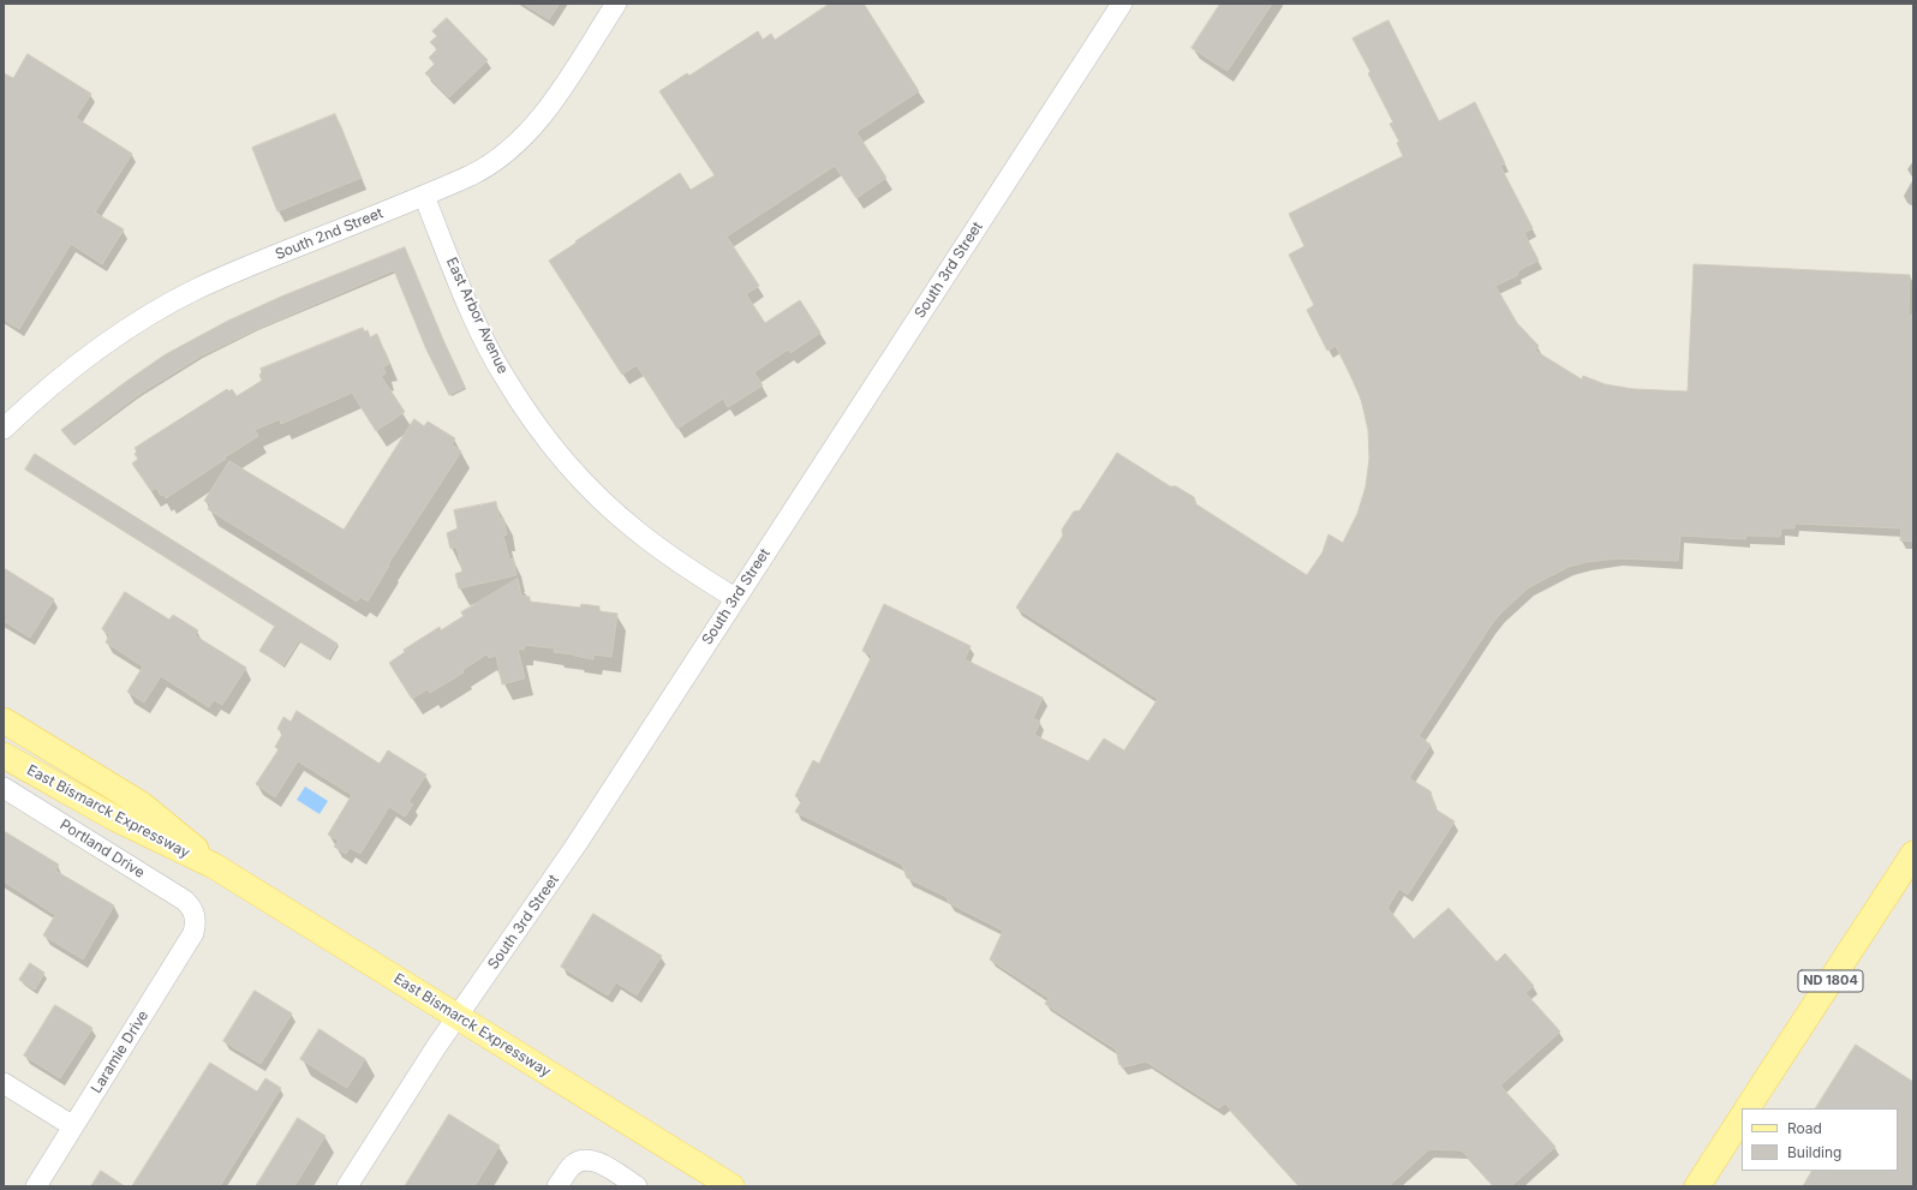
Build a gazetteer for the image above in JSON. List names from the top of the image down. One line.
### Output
{"streets":{"main road":["East Bismarck Expressway","ND 1804"],"street":["South 2nd Street","South 3rd Street","East Arbor Avenue","Portland Drive","Laramie Drive"]},"crossings":[["South 2nd Street","East Arbor Avenue"],["South 3rd Street","East Arbor Avenue"],["South 3rd Street","East Bismarck Expressway"],["Portland Drive","Laramie Drive"]],"legend":["Road","Building"]}
